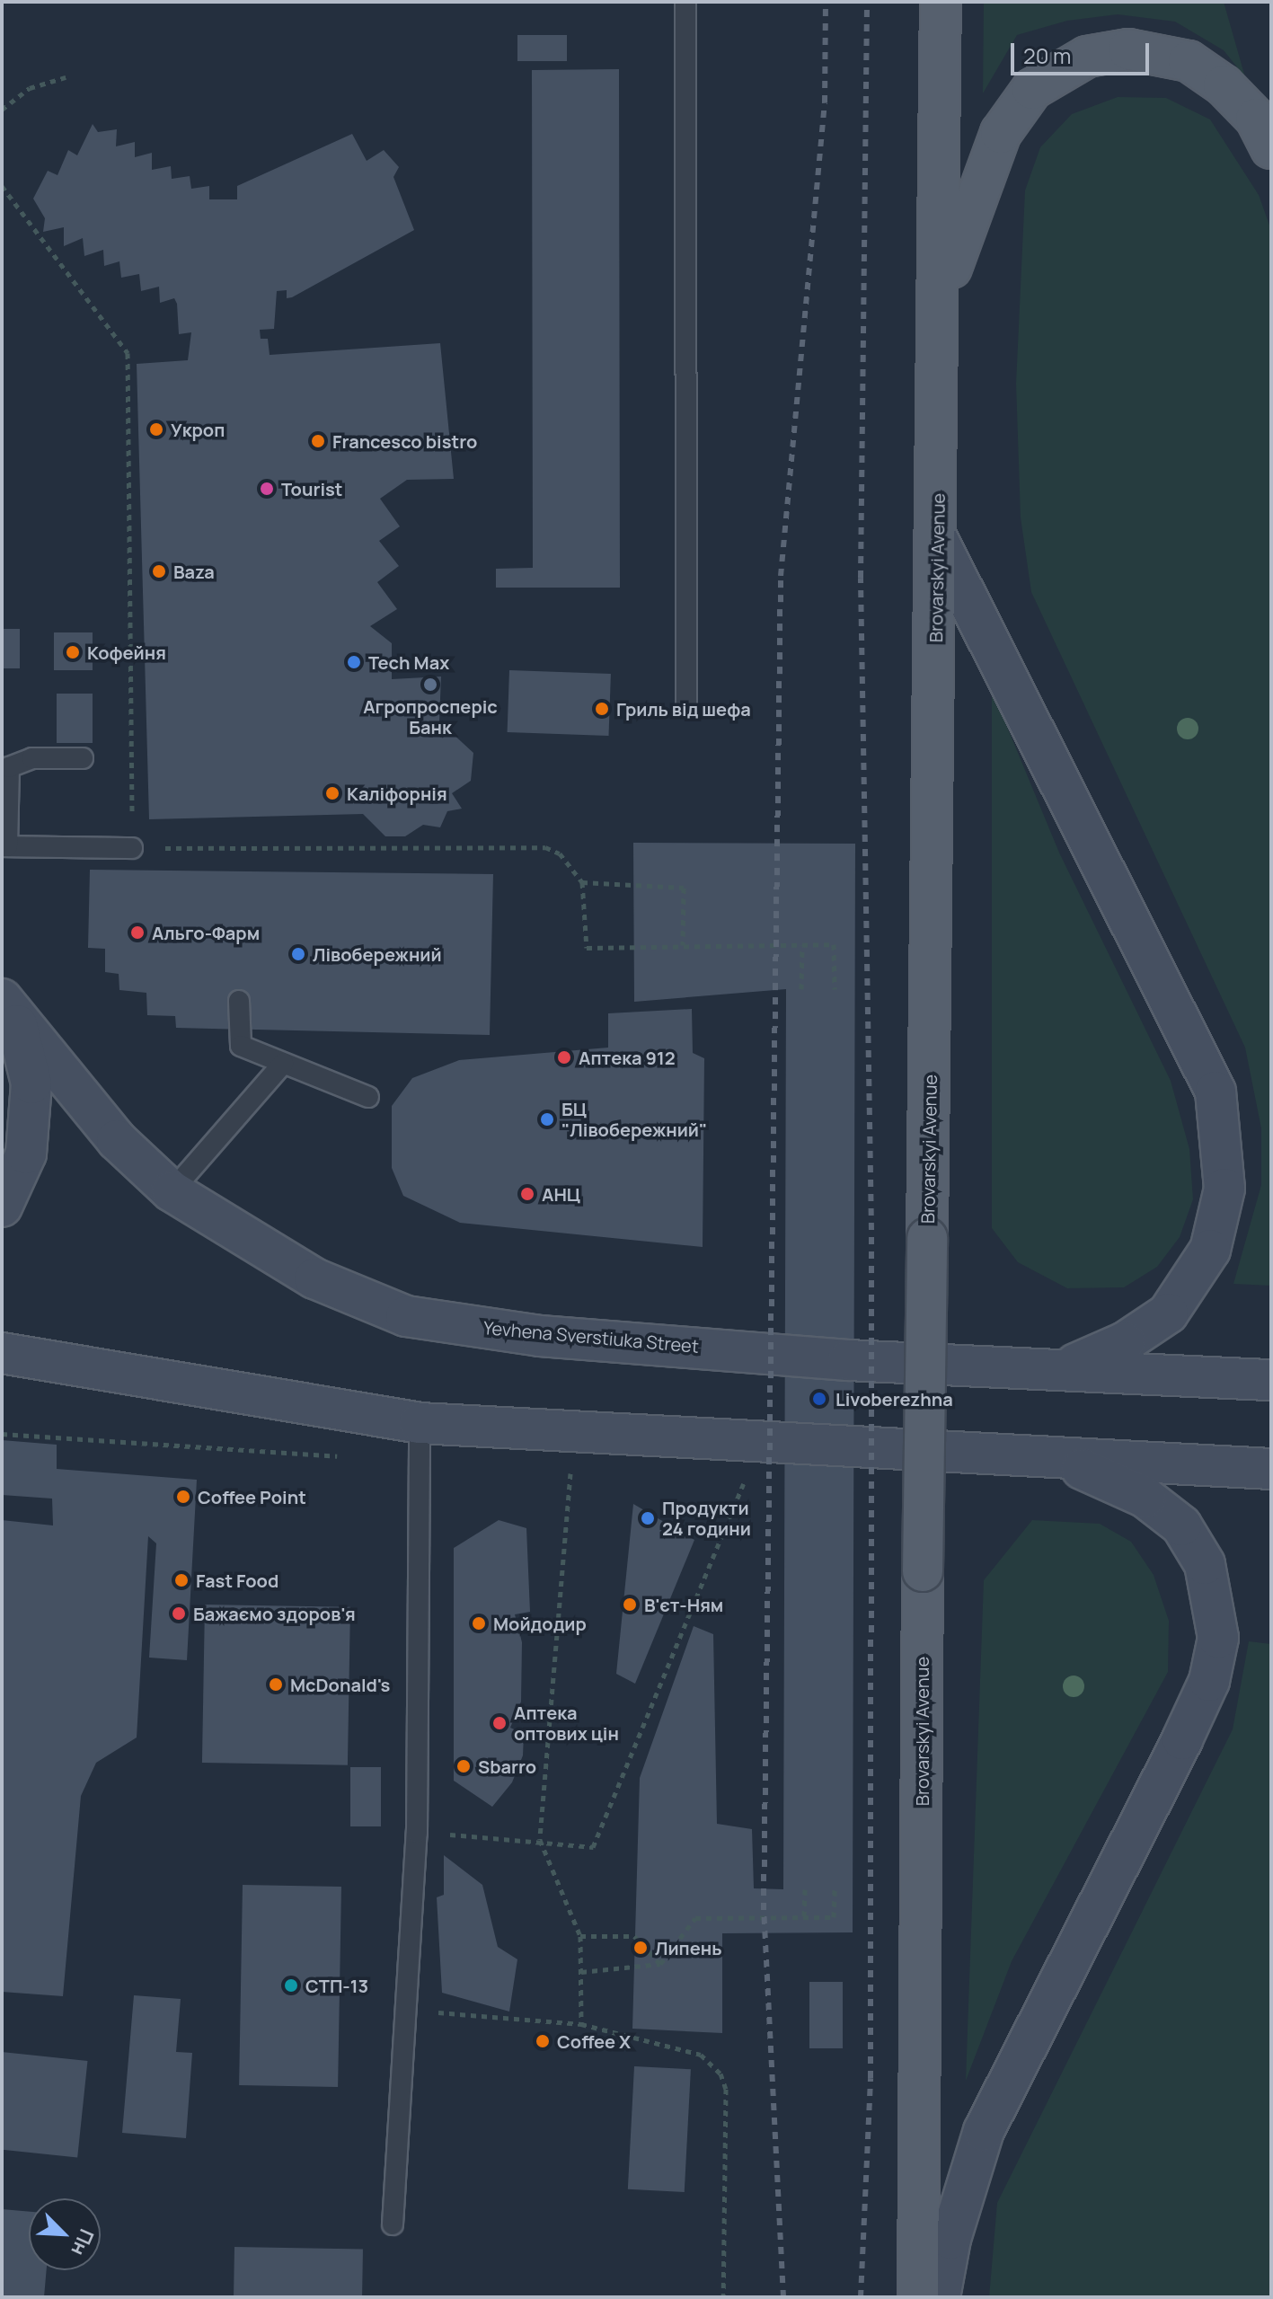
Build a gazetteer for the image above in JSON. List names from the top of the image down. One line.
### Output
{"streets":{"main road":["Brovarskyi Avenue","Yevhena Sverstiuka Street"]},"places":["Укроп","Francesco bistro","Tourist","Baza","Кофейня","Tech Max","Агропросперіс Банк","Гриль від шефа","Каліфорнія","Альго-Фарм","Лівобережний","Аптека 912","БЦ \"Лівобережний\"","АНЦ","Livoberezhna","Coffee Point","Продукти 24 години","Fast Food","В'єт-Ням","Бажаємо здоров'я","Мойдодир","McDonald's","Аптека оптових цін","Sbarro","Липень","СТП-13","Coffee X"],"scale_bar":"20 m","north":"bottom right"}
